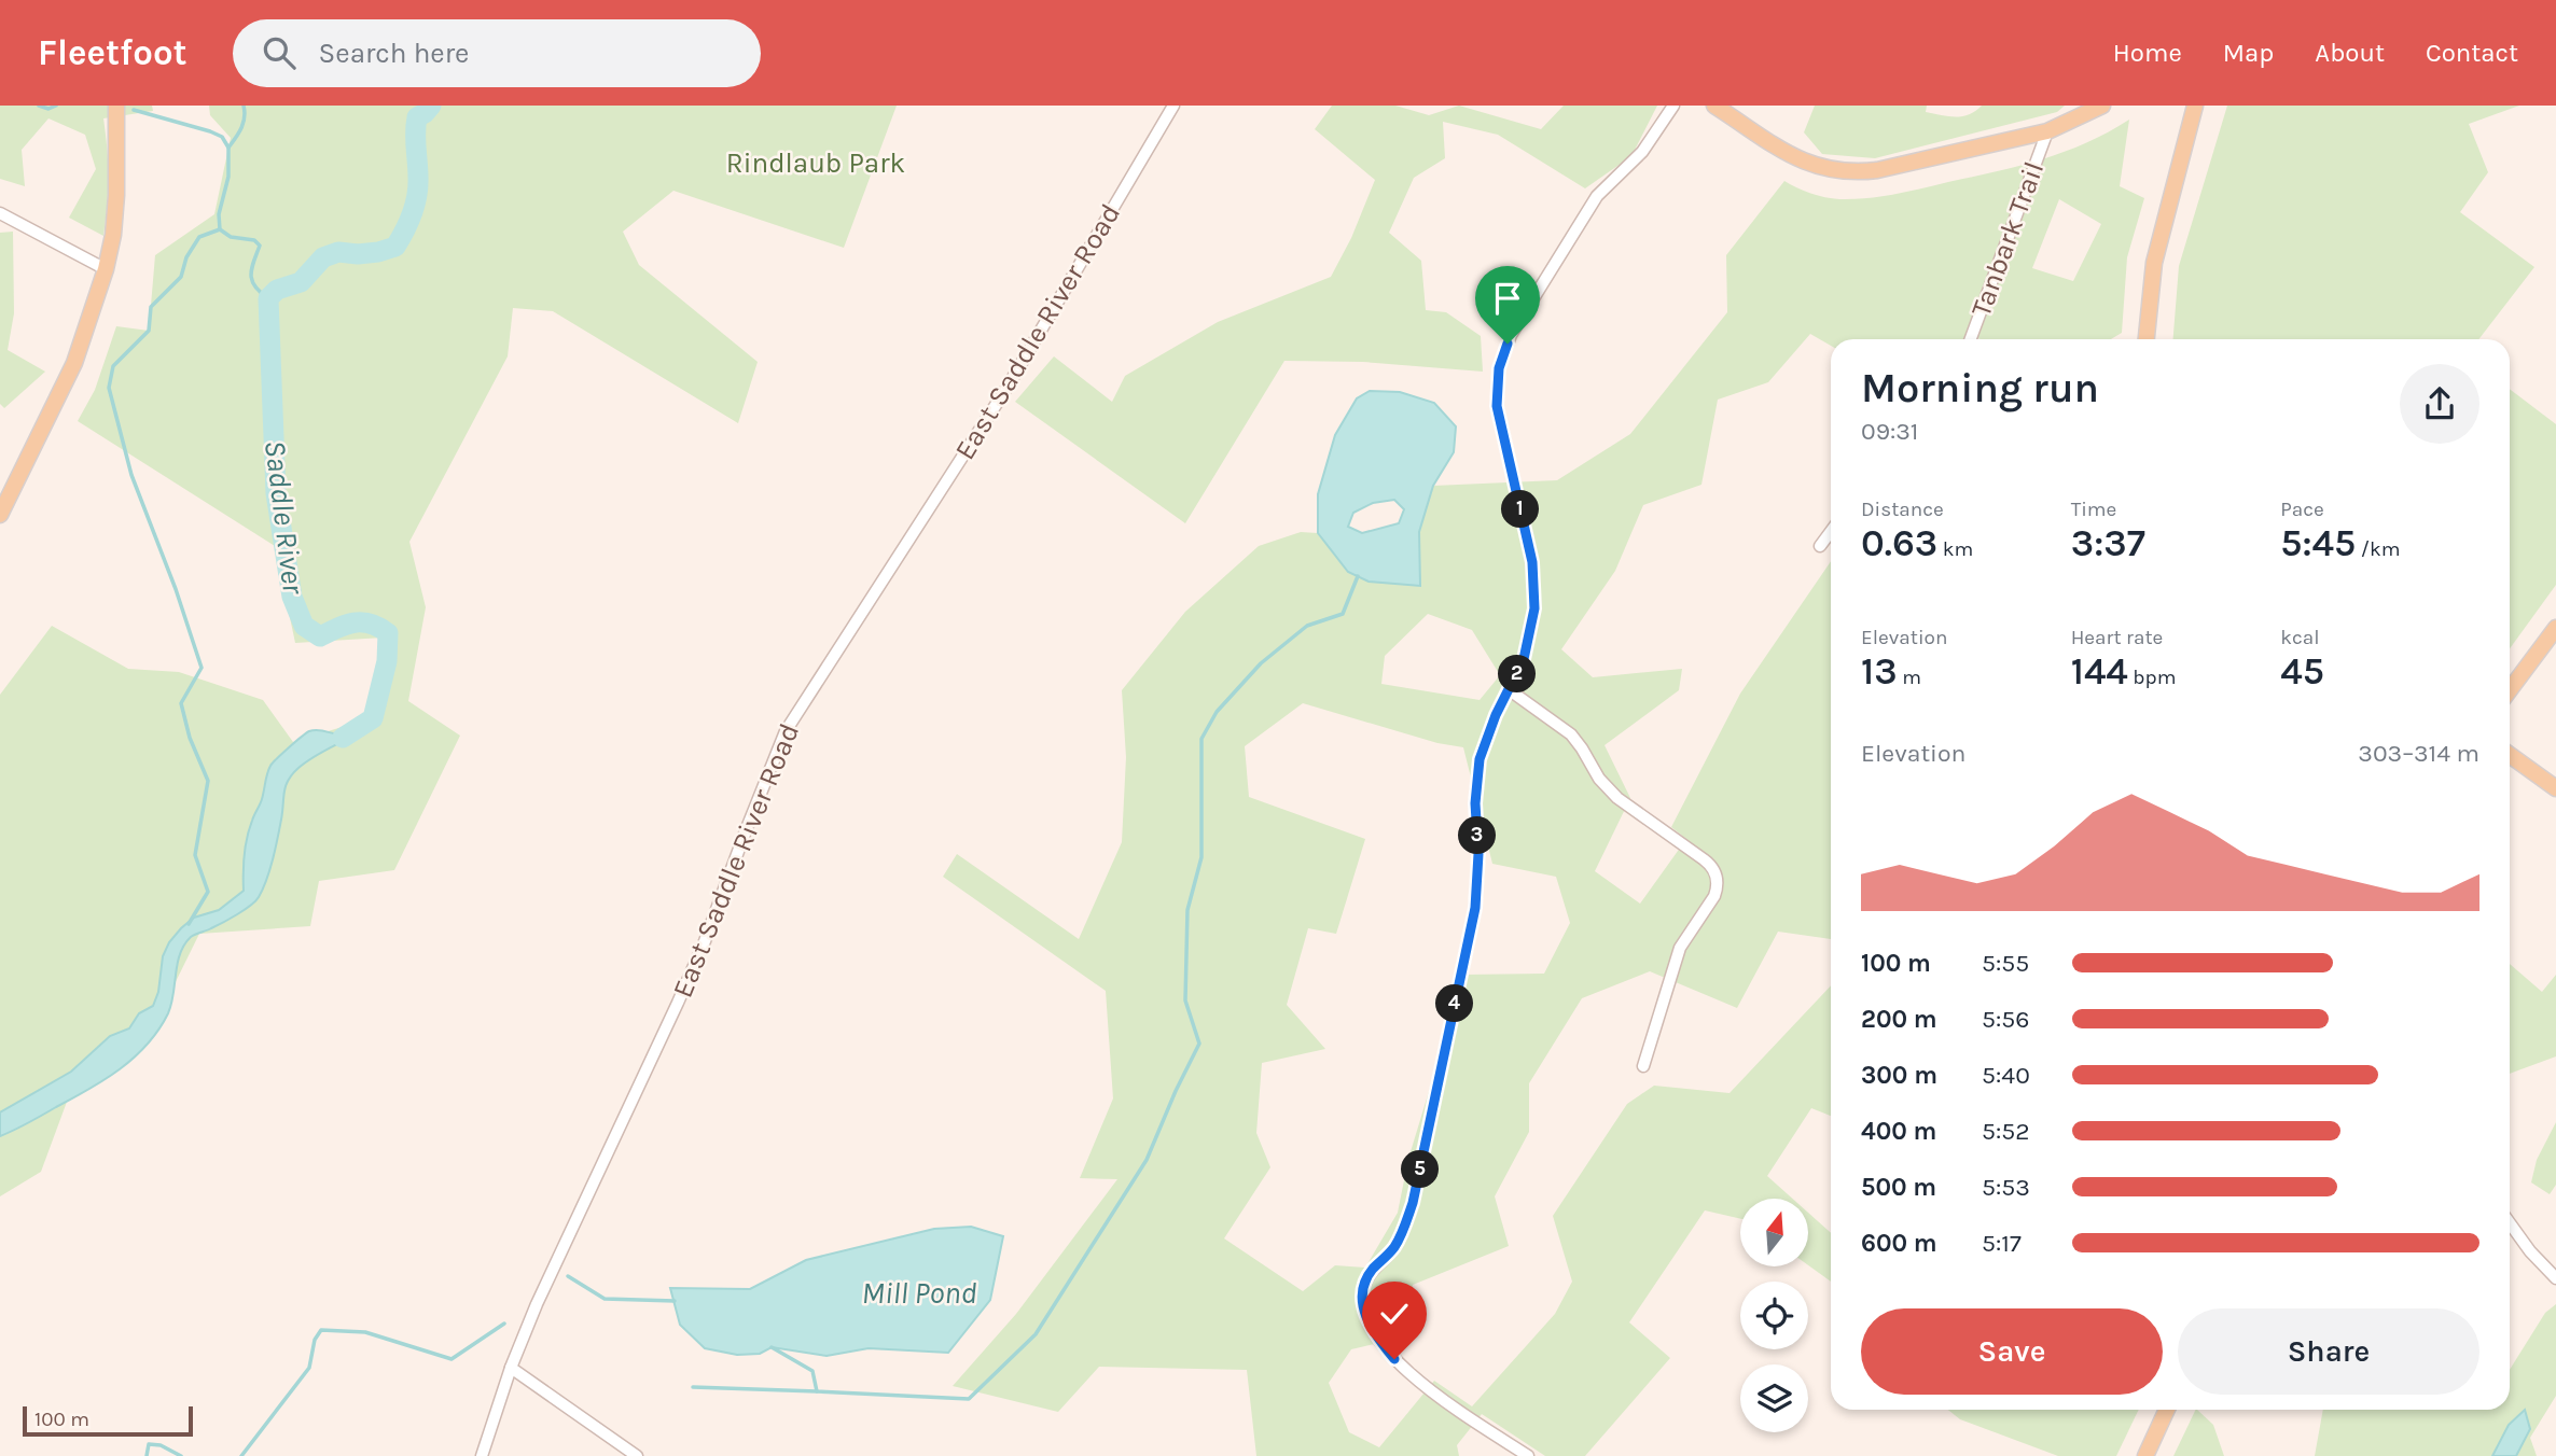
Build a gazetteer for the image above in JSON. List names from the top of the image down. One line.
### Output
{"streets":{"street":["Tanbark Trail","East Saddle River Road"]},"water":["Saddle River","Mill Pond"],"parks":["Rindlaub Park"],"scale_bar":"100 m","north":"top","page":{"header":"Fleetfoot","search":"Search here","nav":["Home","Map","About","Contact"],"heading":["Morning run","09:31"],"stats":[["Distance","0.63 km"],["Time","3:37"],["Pace","5:45 /km"],["Elevation","13 m"],["Heart rate","144 bpm"],["kcal","45"]],"pins":["1","2","3","4","5"],"chart":["Elevation","303–314 m"],"list":[{"name":"100 m","note":"5:55"},{"name":"200 m","note":"5:56"},{"name":"300 m","note":"5:40"},{"name":"400 m","note":"5:52"},{"name":"500 m","note":"5:53"},{"name":"600 m","note":"5:17"}],"buttons":["Save","Share"],"scale":"100 m"}}
